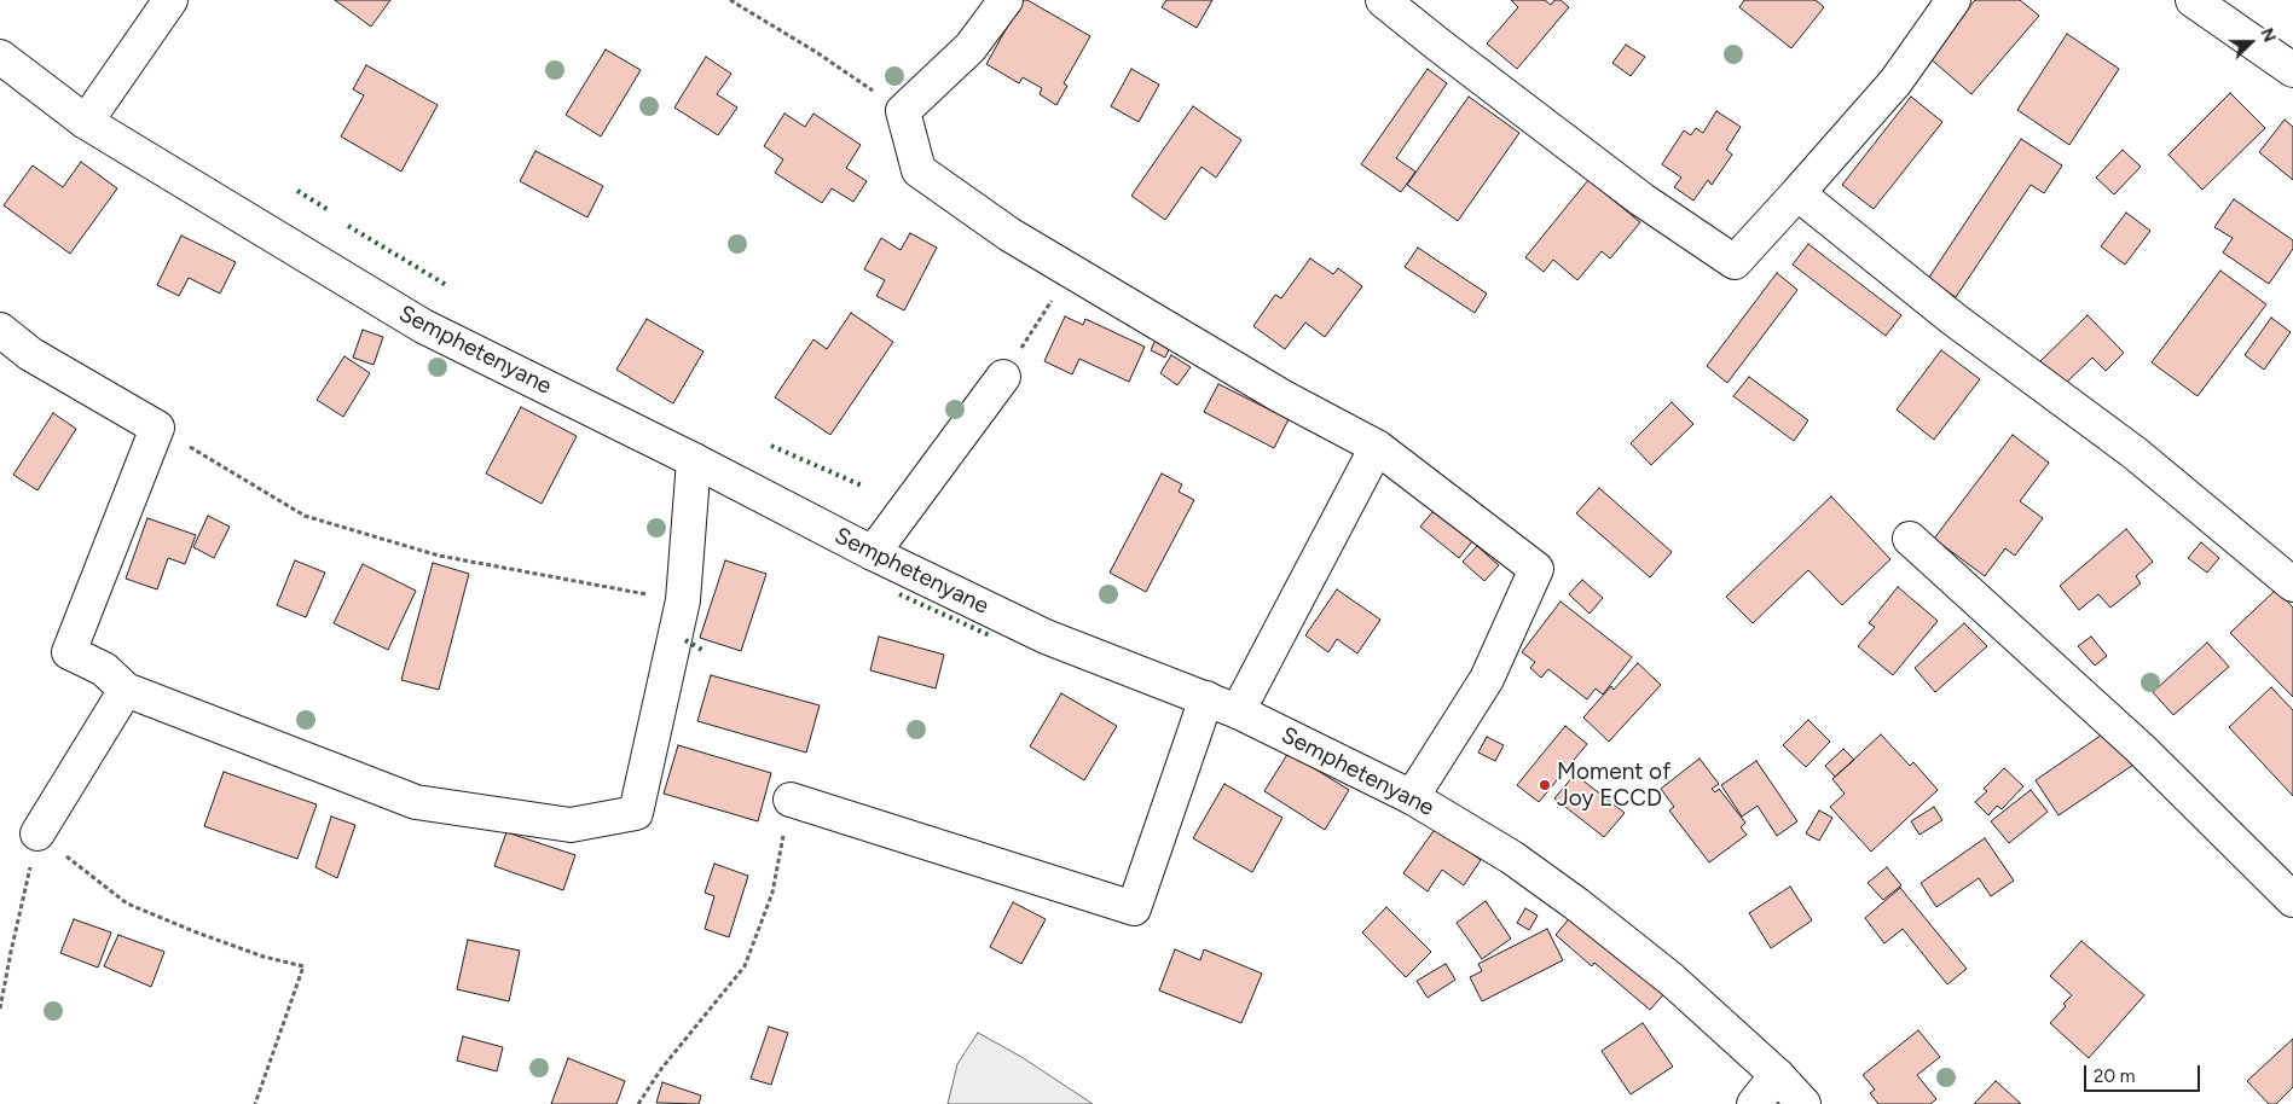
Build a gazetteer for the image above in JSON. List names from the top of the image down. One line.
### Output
{"streets":{"street":["Semphetenyane"]},"places":["Moment of Joy ECCD"],"scale_bar":"20 m","north":"right"}
